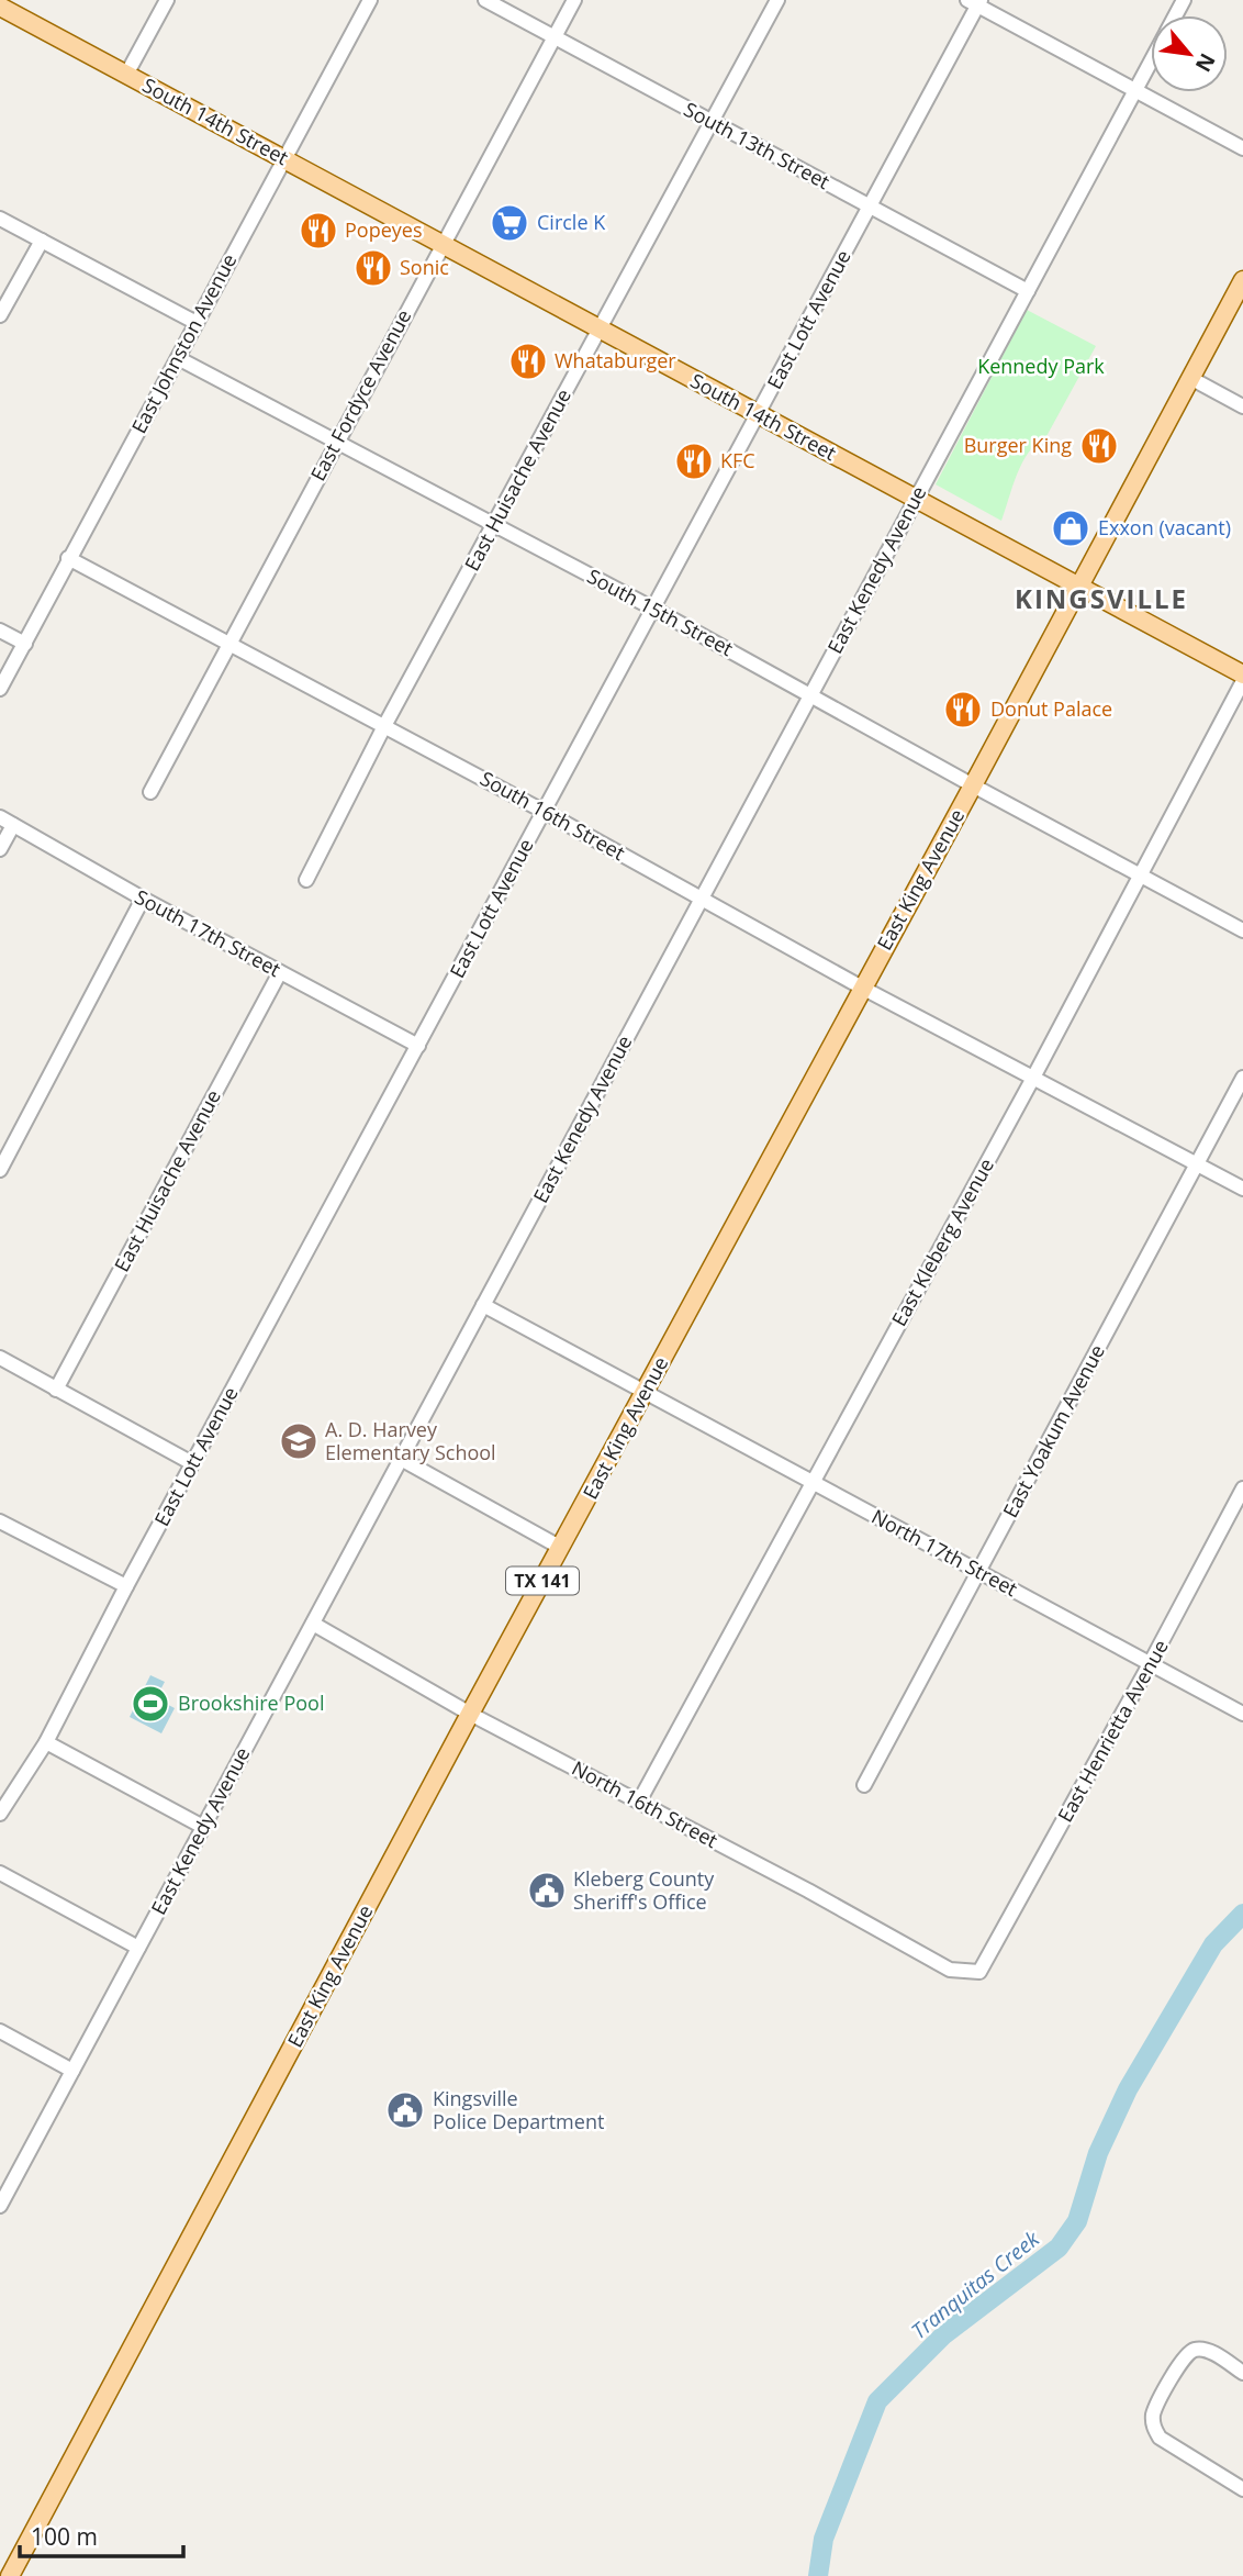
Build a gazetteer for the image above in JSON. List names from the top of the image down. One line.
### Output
{"streets":{"main road":["South 14th Street","East King Avenue","TX 141"],"street":["South 13th Street","East Lott Avenue","East Johnston Avenue","East Fordyce Avenue","East Huisache Avenue","East Kenedy Avenue","South 15th Street","South 16th Street","South 17th Street","East Kleberg Avenue","East Yoakum Avenue","North 17th Street","East Henrietta Avenue","North 16th Street"]},"crossings":[["South 14th Street","East Lott Avenue"],["South 14th Street","East Johnston Avenue"],["South 14th Street","East Fordyce Avenue"],["South 14th Street","East Huisache Avenue"],["South 14th Street","East Kenedy Avenue"],["South 14th Street","East King Avenue"],["South 13th Street","East Lott Avenue"],["South 13th Street","East Fordyce Avenue"],["South 13th Street","East Huisache Avenue"],["South 13th Street","East Kenedy Avenue"],["East Lott Avenue","South 15th Street"],["East Lott Avenue","South 16th Street"],["East Lott Avenue","South 17th Street"],["East Johnston Avenue","South 15th Street"],["East Johnston Avenue","South 16th Street"],["East Fordyce Avenue","South 15th Street"],["East Fordyce Avenue","South 16th Street"],["East Huisache Avenue","South 15th Street"],["East Huisache Avenue","South 16th Street"],["East Huisache Avenue","South 17th Street"],["East Kenedy Avenue","South 15th Street"],["East Kenedy Avenue","South 16th Street"],["East Kenedy Avenue","North 16th Street"],["South 15th Street","East King Avenue"],["South 15th Street","East Kleberg Avenue"],["South 16th Street","East King Avenue"],["South 16th Street","East Kleberg Avenue"],["East King Avenue","North 17th Street"],["East King Avenue","North 16th Street"],["East Kleberg Avenue","North 17th Street"],["East Kleberg Avenue","North 16th Street"],["East Yoakum Avenue","North 17th Street"],["North 17th Street","East Henrietta Avenue"],["East Henrietta Avenue","North 16th Street"]],"districts":["KINGSVILLE"],"water":["Tranquitas Creek"],"parks":["Kennedy Park"],"places":{"supermarket":["Circle K"],"restaurant":["Popeyes","Sonic","Whataburger","Burger King","KFC","Donut Palace"],"shop":["Exxon (vacant)"],"school or university":["A. D. Harvey Elementary School"],"sports":["Brookshire Pool"],"public building":["Kleberg County Sheriff's Office","Kingsville Police Department"]},"scale_bar":"100 m","north":"bottom right"}
